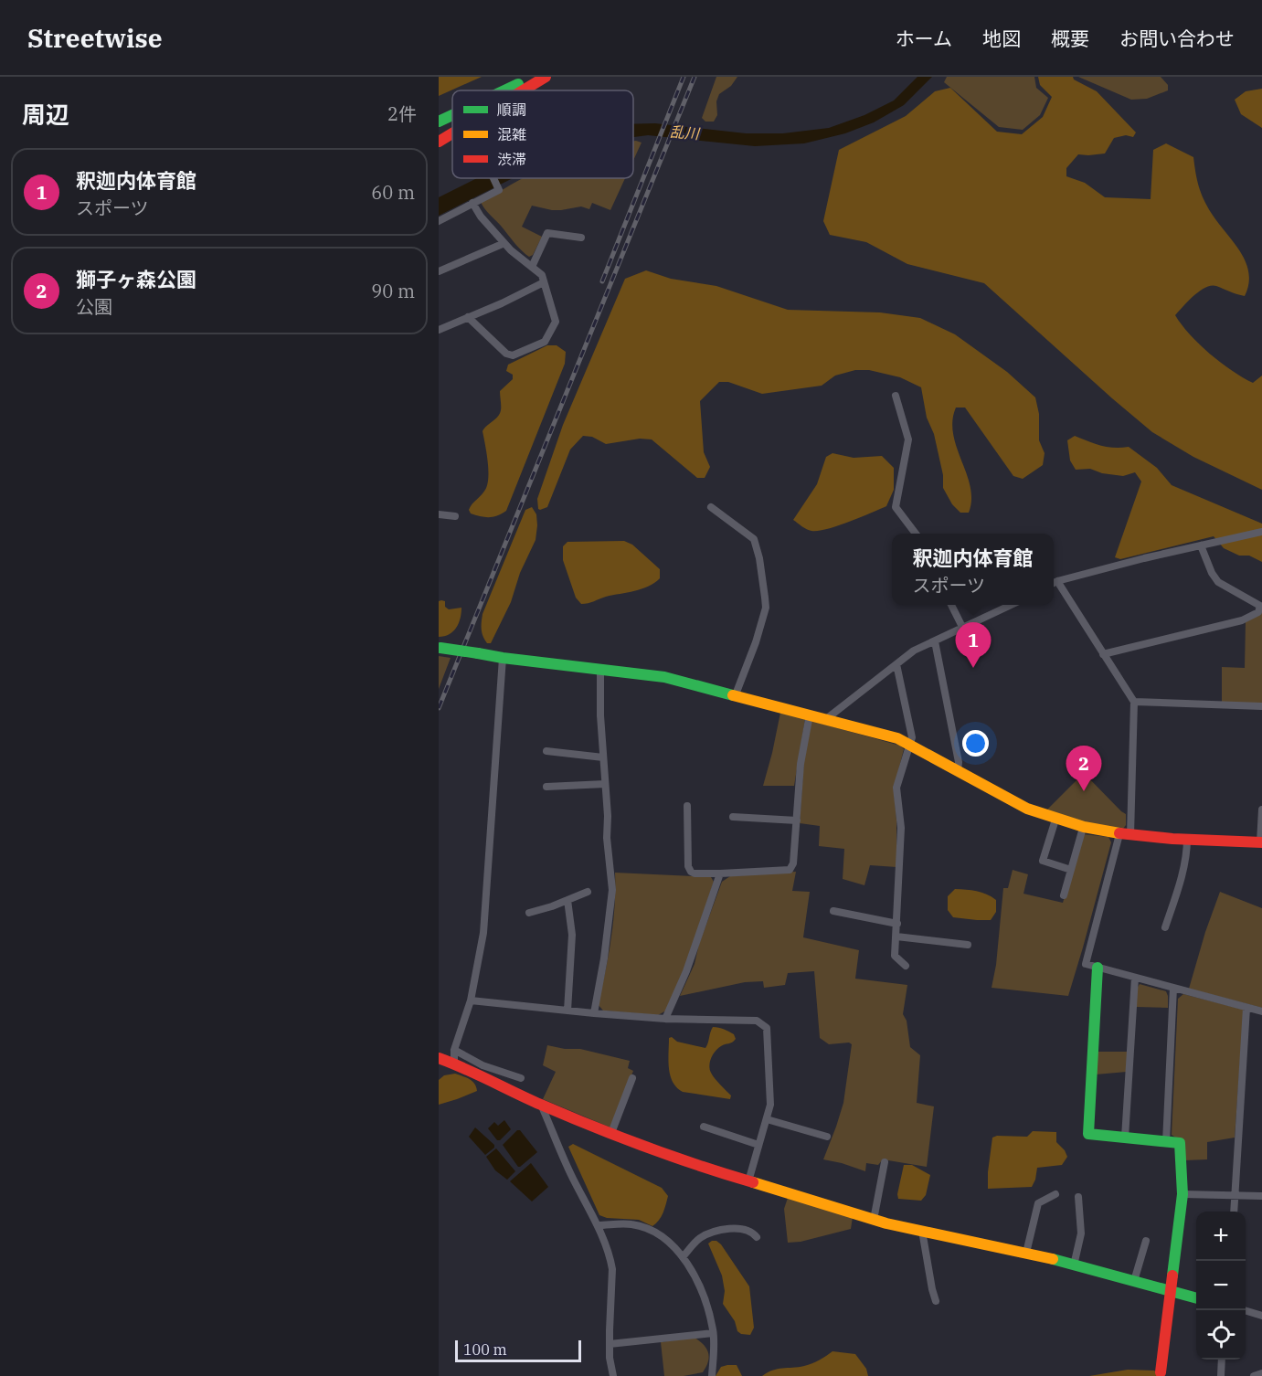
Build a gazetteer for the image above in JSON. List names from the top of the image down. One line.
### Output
{"water":["乱川"],"legend":["順調","混雑","渋滞"],"scale_bar":"100 m","page":{"header":"Streetwise","nav":["ホーム","地図","概要","お問い合わせ"],"heading":["周辺","2件"],"list":[{"mark":"1","name":"釈迦内体育館","note":"スポーツ","value":"60 m"},{"mark":"2","name":"獅子ヶ森公園","note":"公園","value":"90 m"}],"popup":["釈迦内体育館","スポーツ"],"pins":["1","2"],"map_buttons":["+","−"],"scale":"100 m"}}
